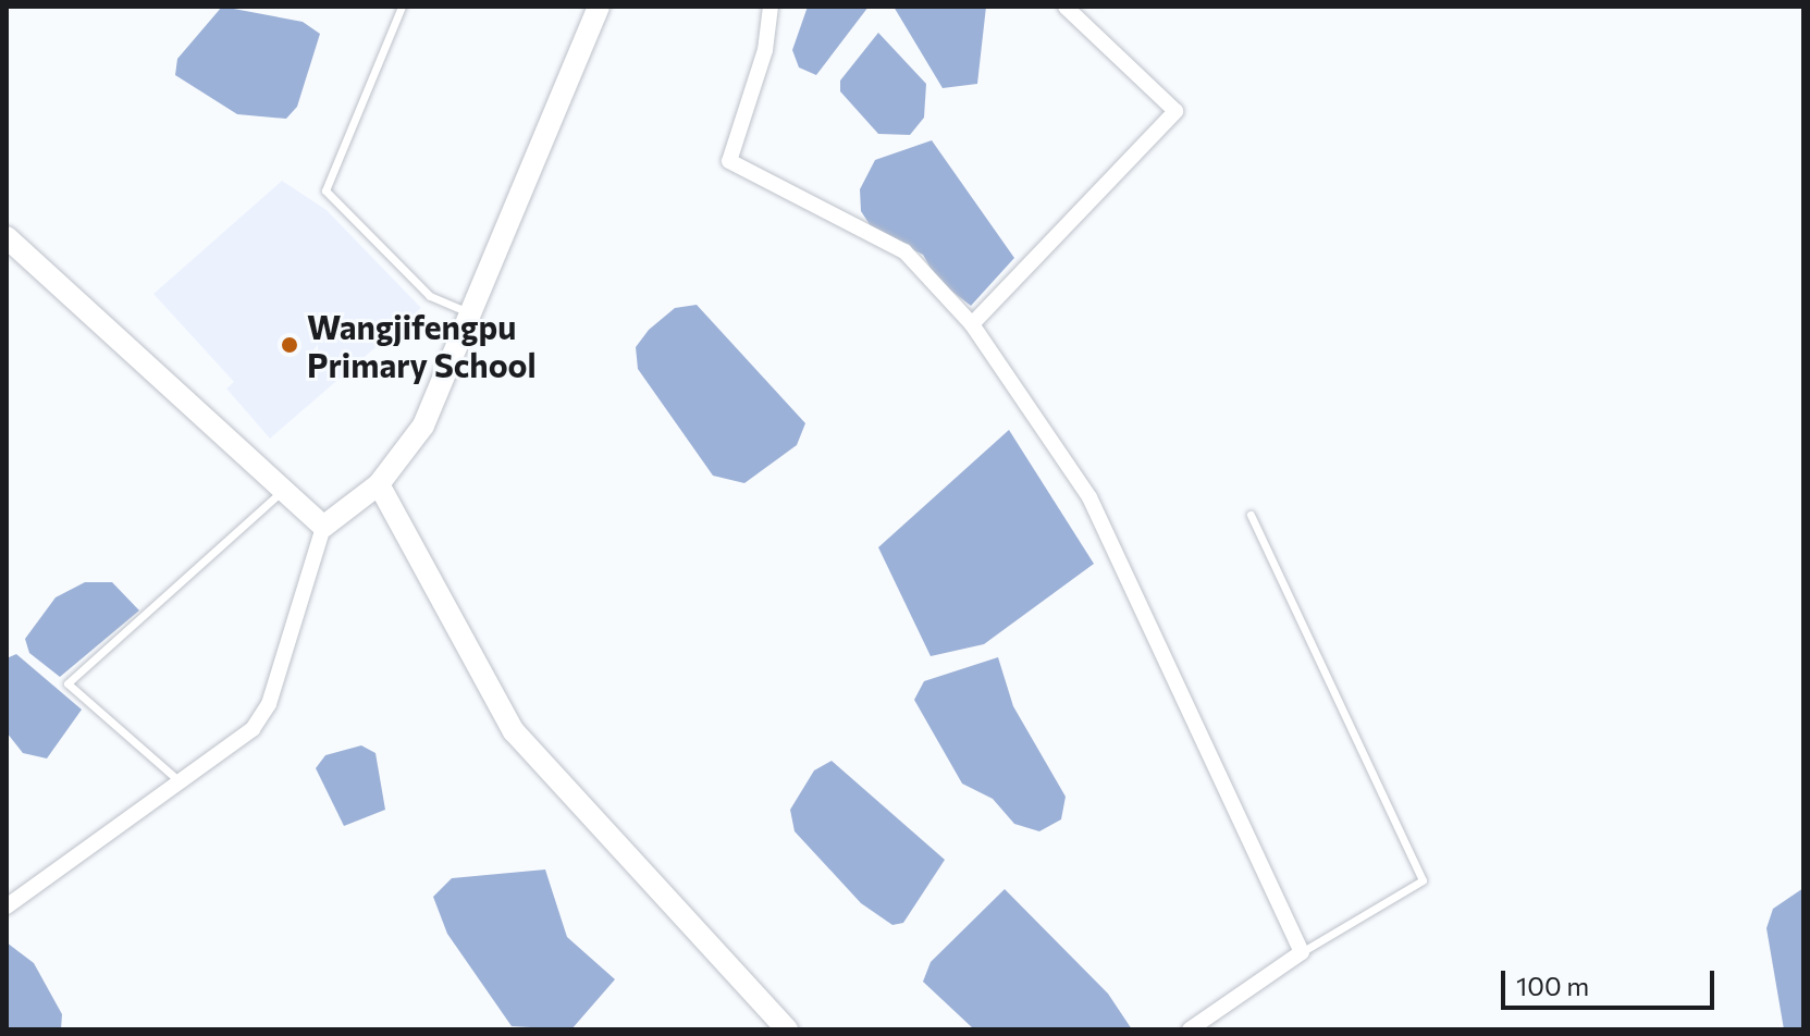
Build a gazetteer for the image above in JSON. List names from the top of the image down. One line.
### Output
{"places":["Wangjifengpu Primary School"],"scale_bar":"100 m"}
